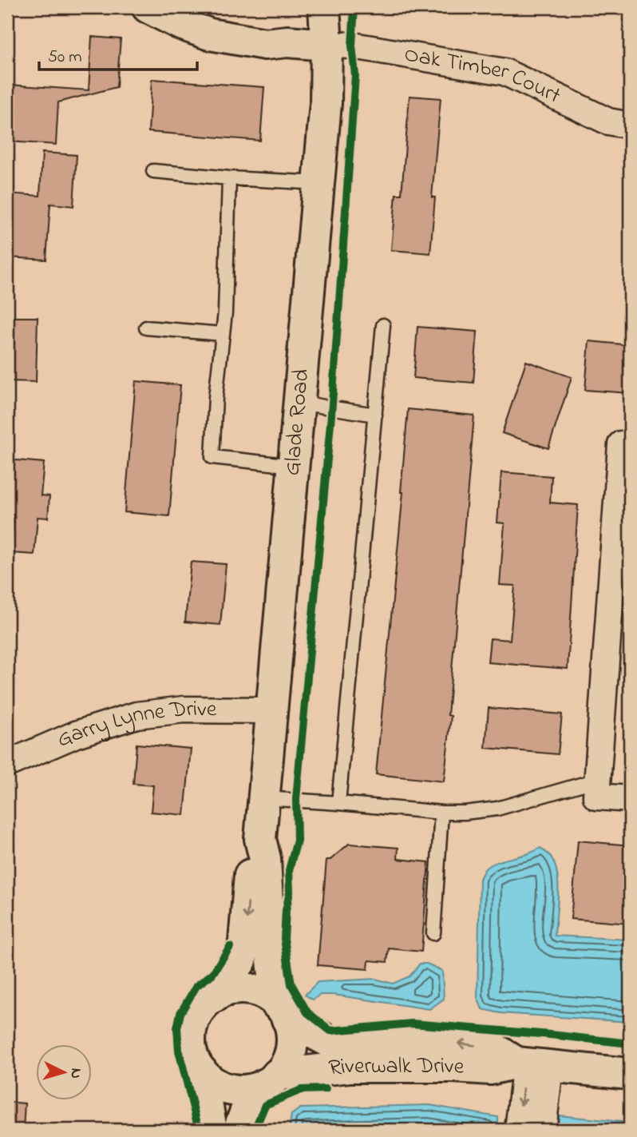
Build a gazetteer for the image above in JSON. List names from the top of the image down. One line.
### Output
{"streets":{"main road":["Glade Road","Riverwalk Drive"],"street":["Oak Timber Court","Garry Lynne Drive"]},"crossings":[["Oak Timber Court","Glade Road"],["Glade Road","Garry Lynne Drive"],["Glade Road","Riverwalk Drive"]],"scale_bar":"50 m","north":"right"}
